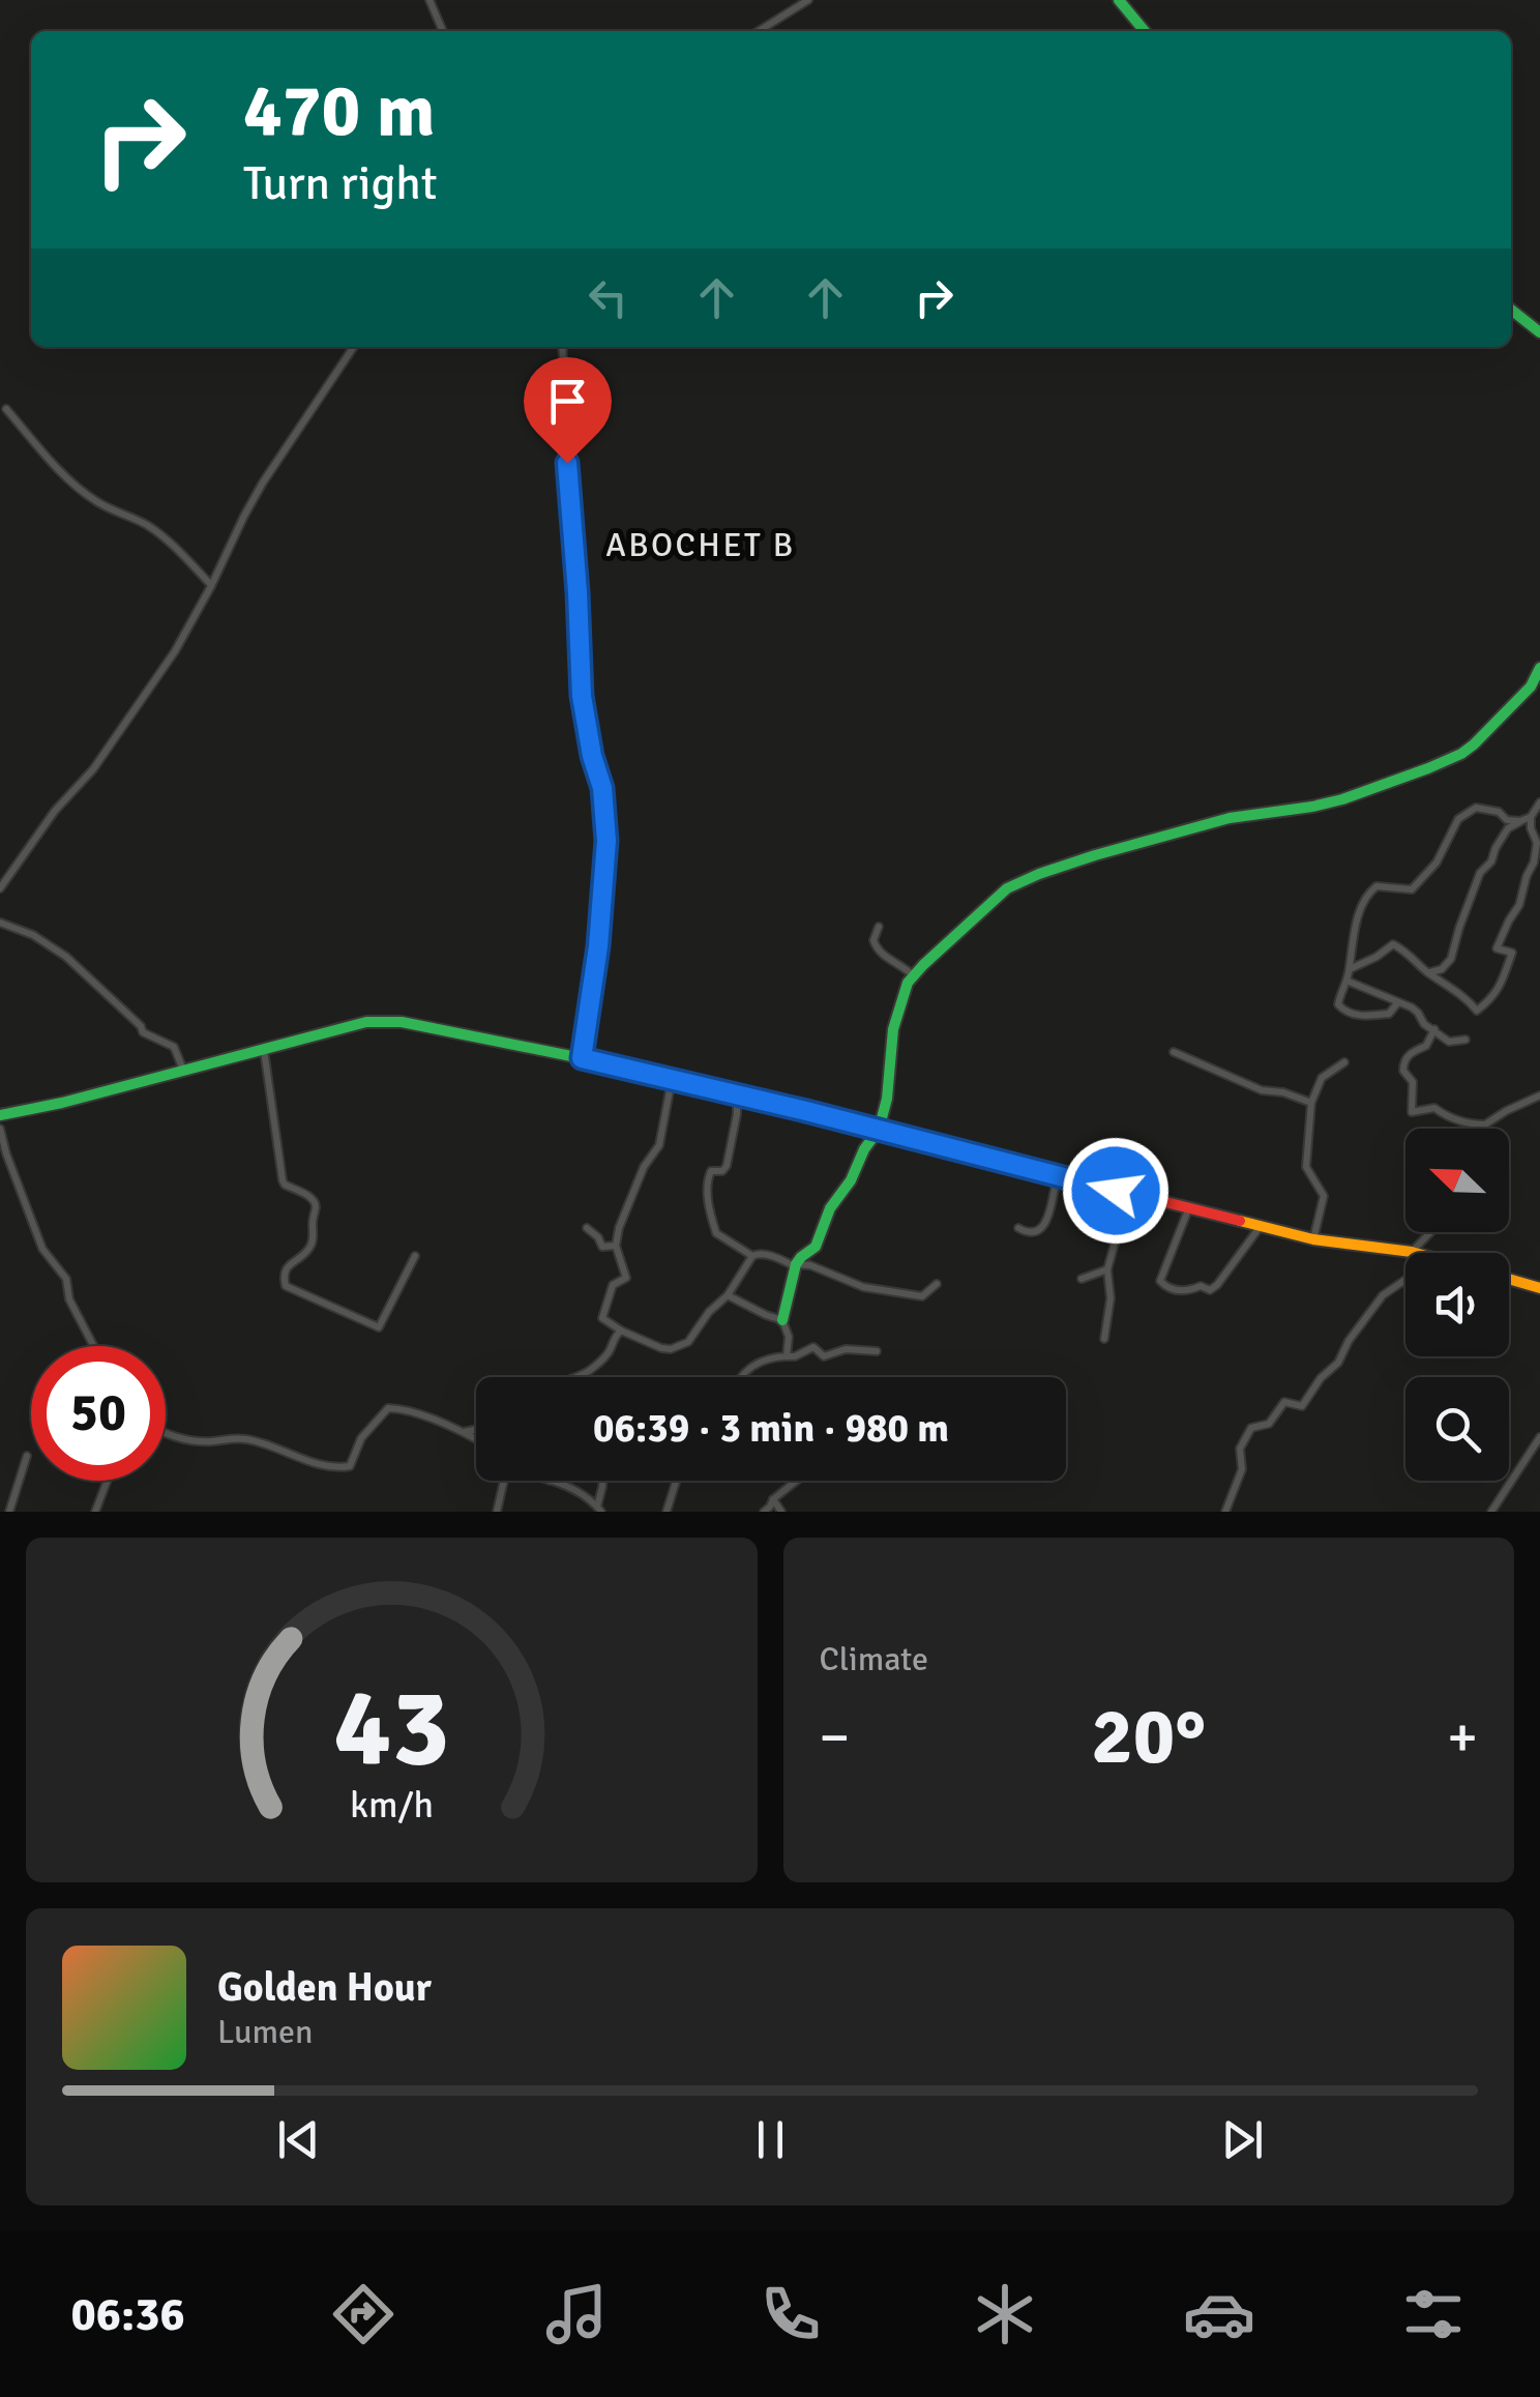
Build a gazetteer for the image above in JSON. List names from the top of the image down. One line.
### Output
{"districts":["ABOCHET B"],"north":"top left","page":{"turn":["470 m","Turn right"],"limit":"50","trip":"06:39 · 3 min · 980 m","tile":"Climate","heat":["−","20°","+"],"song":["Golden Hour","Lumen"],"tabs":"06:36","gauge":["43","km/h"]}}
